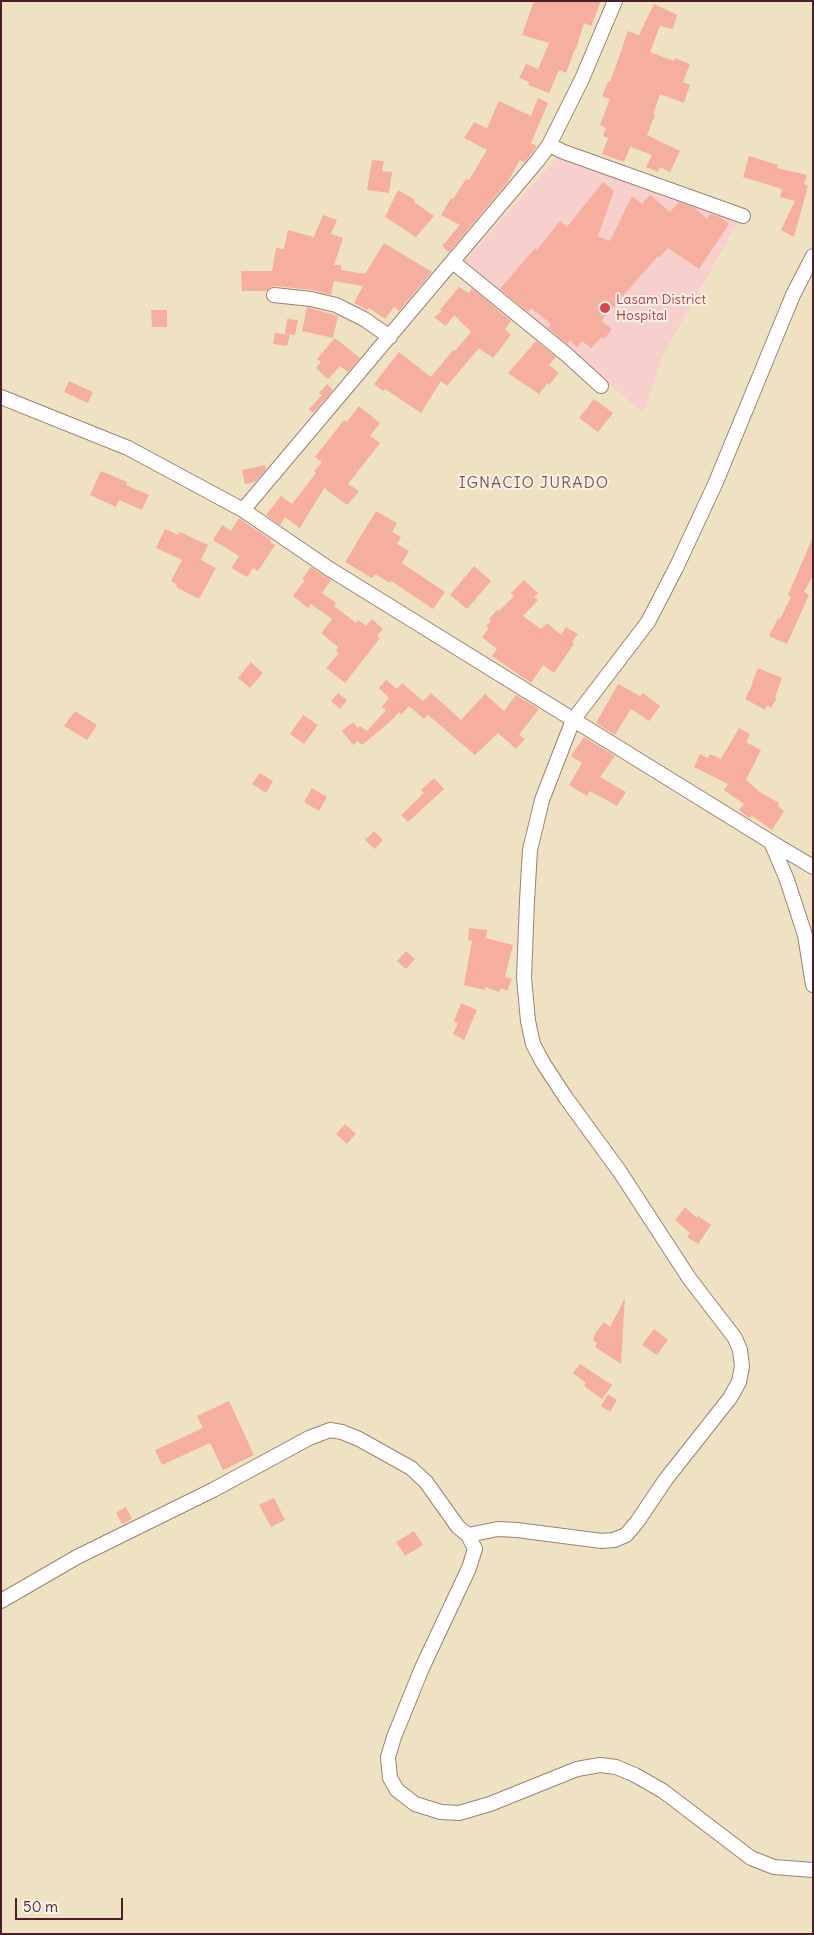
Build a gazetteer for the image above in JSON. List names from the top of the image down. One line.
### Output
{"districts":["IGNACIO JURADO"],"places":["Lasam District Hospital"],"scale_bar":"50 m"}
